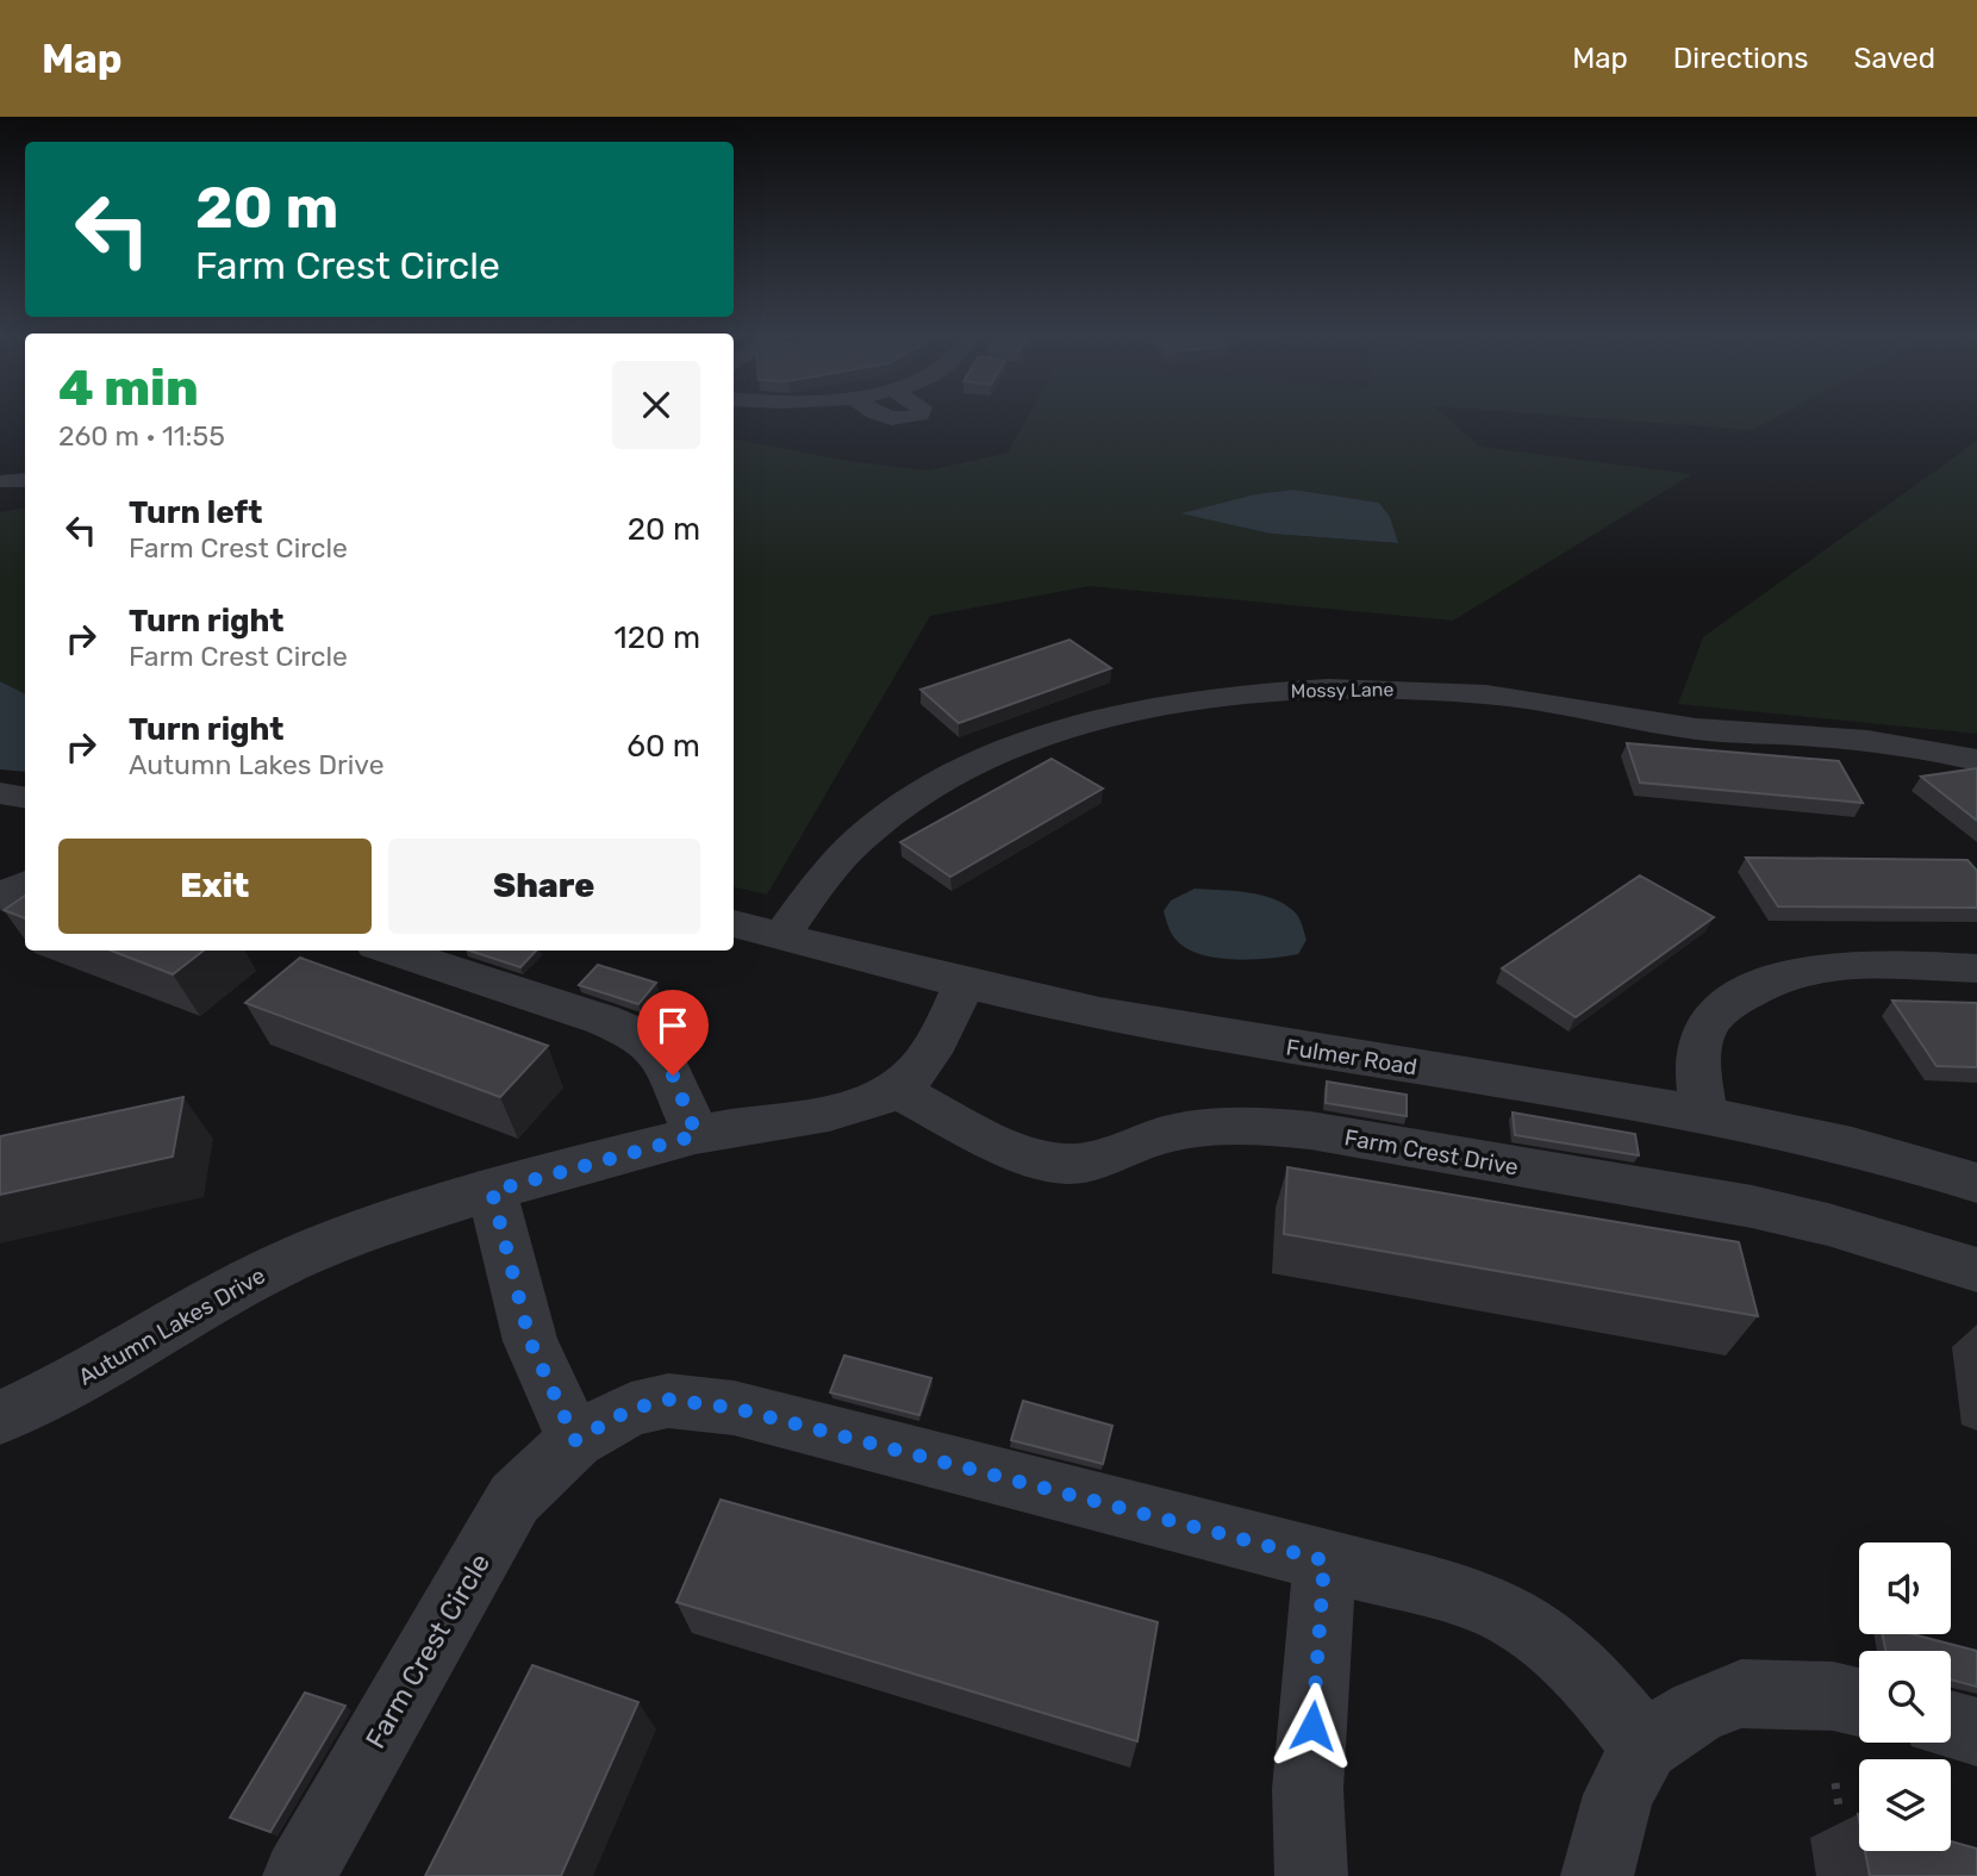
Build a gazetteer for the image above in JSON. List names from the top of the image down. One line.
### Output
{"streets":{"street":["Mossy Lane","Fulmer Road","Farm Crest Drive","Autumn Lakes Drive","Farm Crest Circle"]},"crossings":[["Mossy Lane","Fulmer Road"],["Fulmer Road","Autumn Lakes Drive"],["Farm Crest Drive","Autumn Lakes Drive"]],"page":{"header":"Map","nav":["Map","Directions","Saved"],"turn":["20 m","Farm Crest Circle"],"heading":["4 min","260 m · 11:55"],"list":[{"name":"Turn left","note":"Farm Crest Circle","value":"20 m"},{"name":"Turn right","note":"Farm Crest Circle","value":"120 m"},{"name":"Turn right","note":"Autumn Lakes Drive","value":"60 m"}],"buttons":["Exit","Share"]}}
